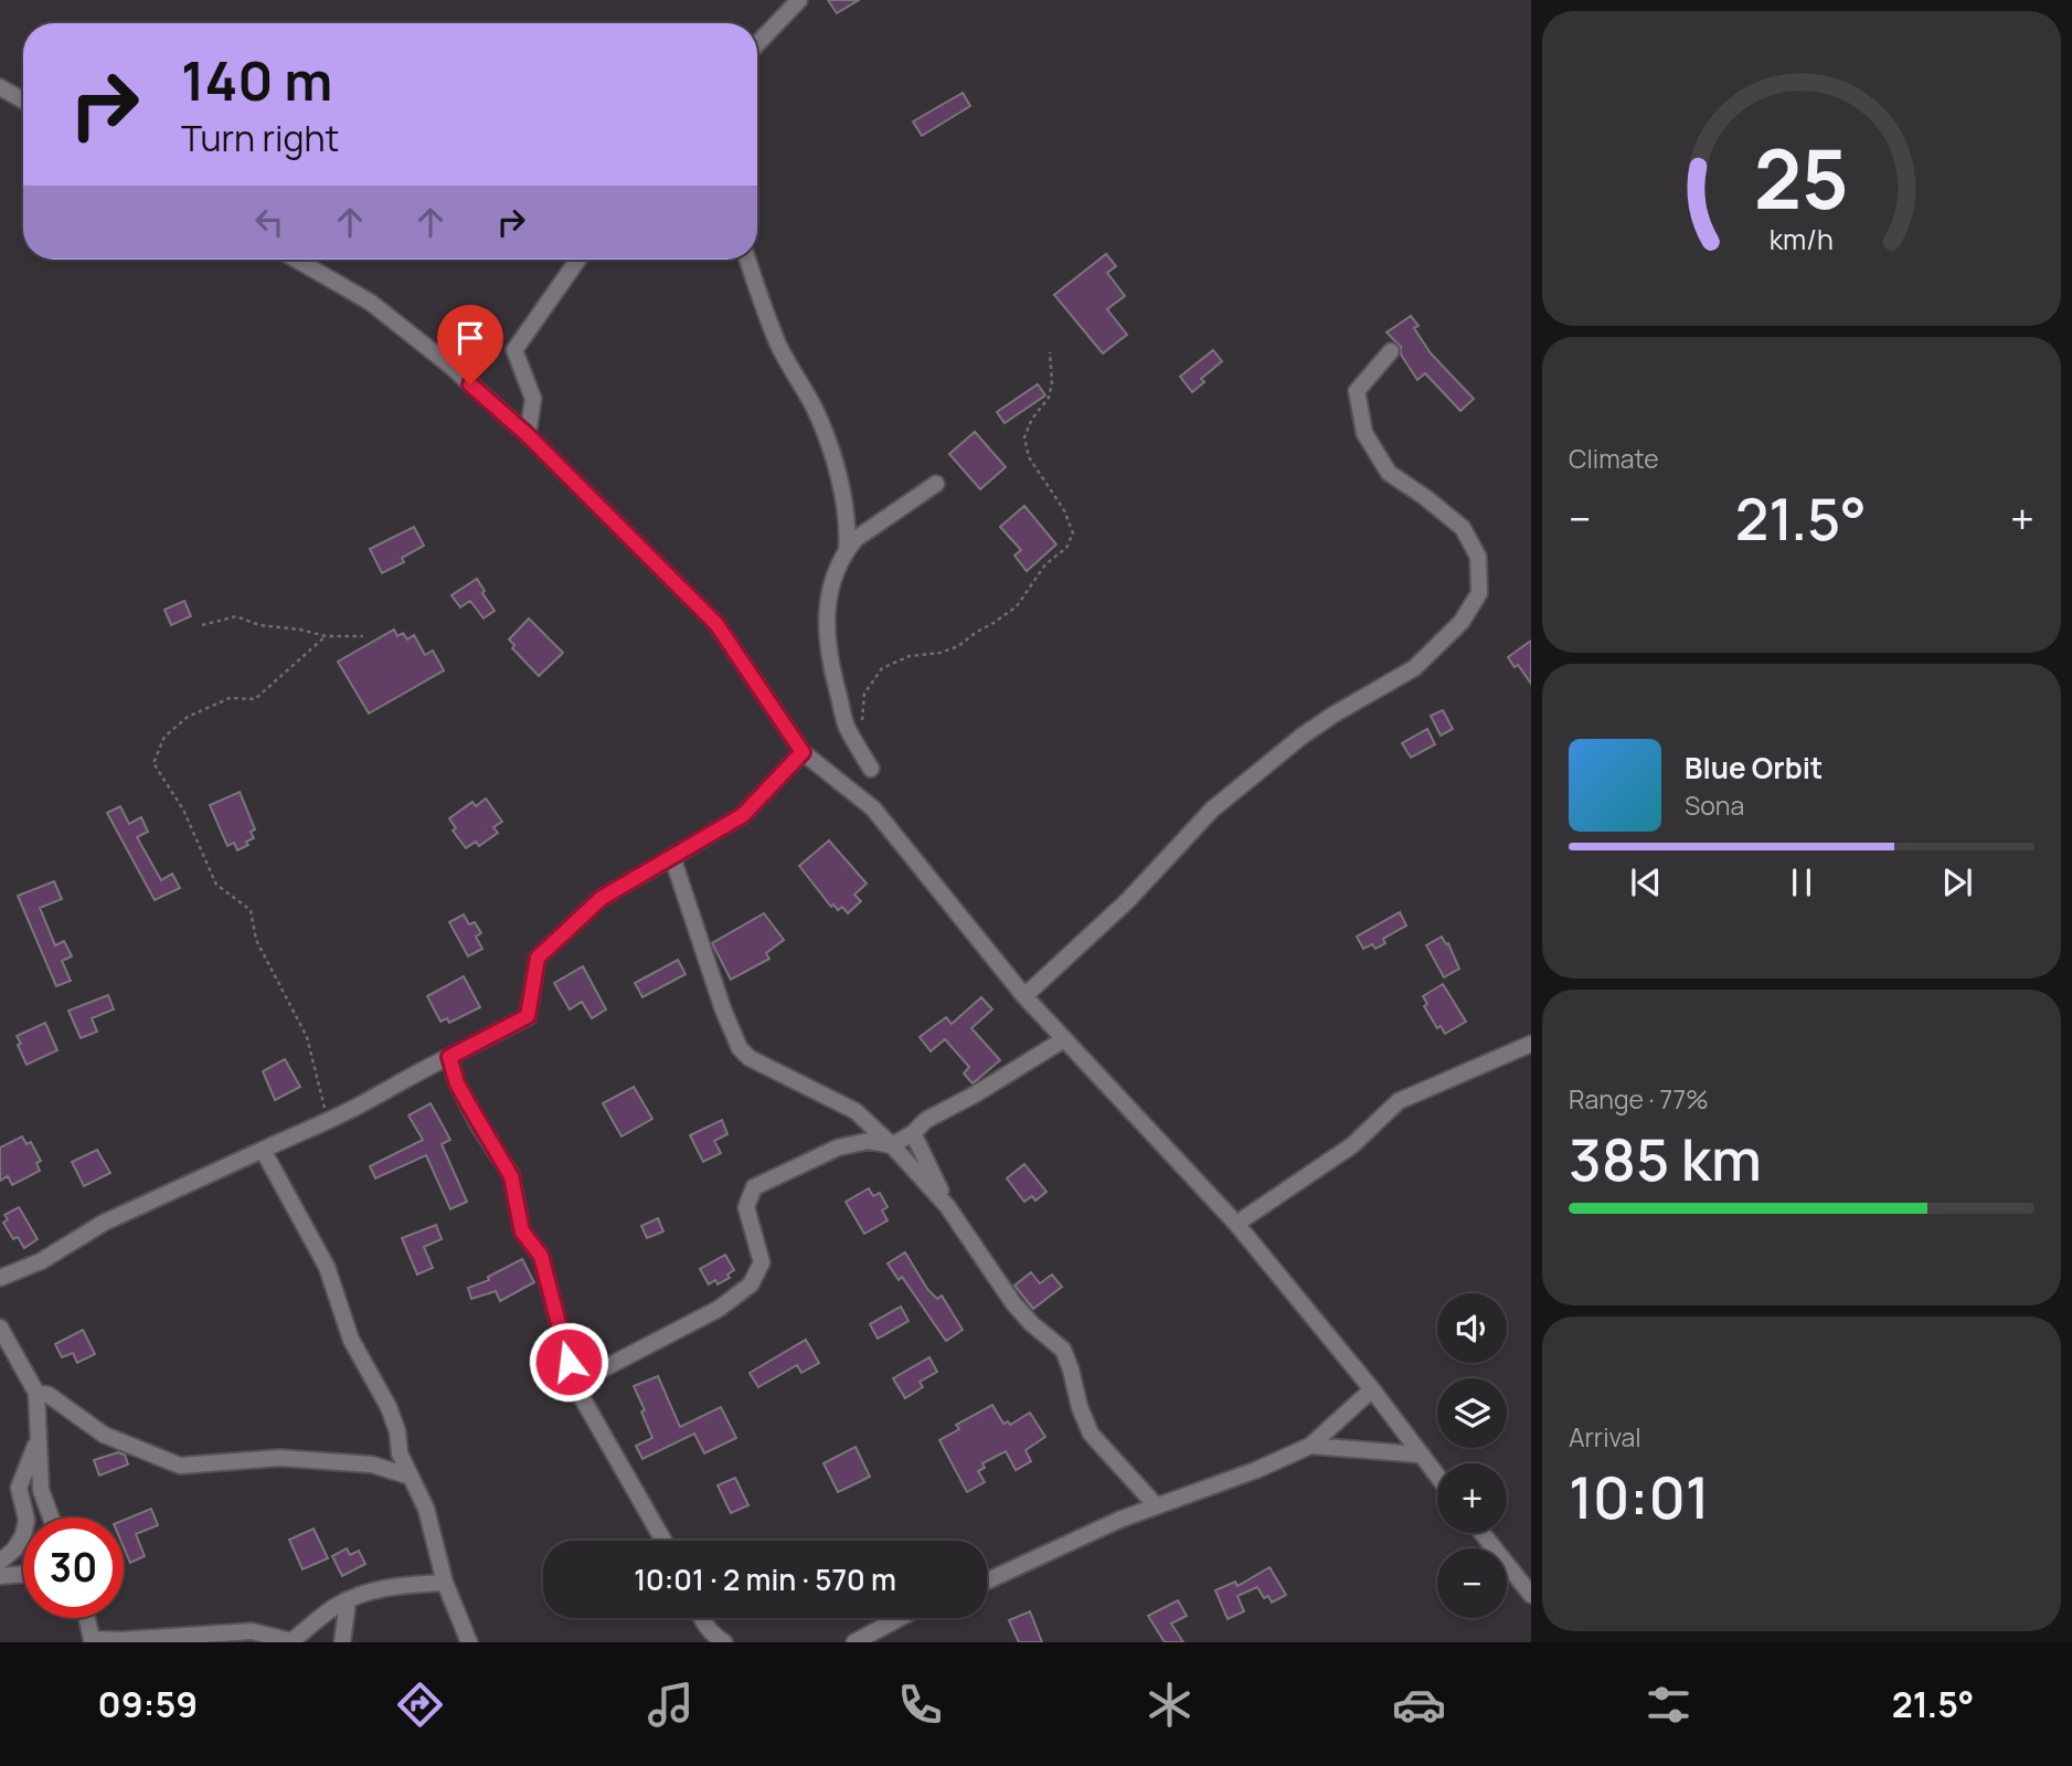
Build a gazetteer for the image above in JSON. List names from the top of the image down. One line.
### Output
{"page":{"turn":["140 m","Turn right"],"tile":["Climate",["Range · 77%","385 km"],["Arrival","10:01"]],"heat":["−","21.5°","+"],"song":["Blue Orbit","Sona"],"map_buttons":["+","−"],"limit":"30","trip":"10:01 · 2 min · 570 m","tabs":["09:59","21.5°"],"gauge":["25","km/h"]}}
